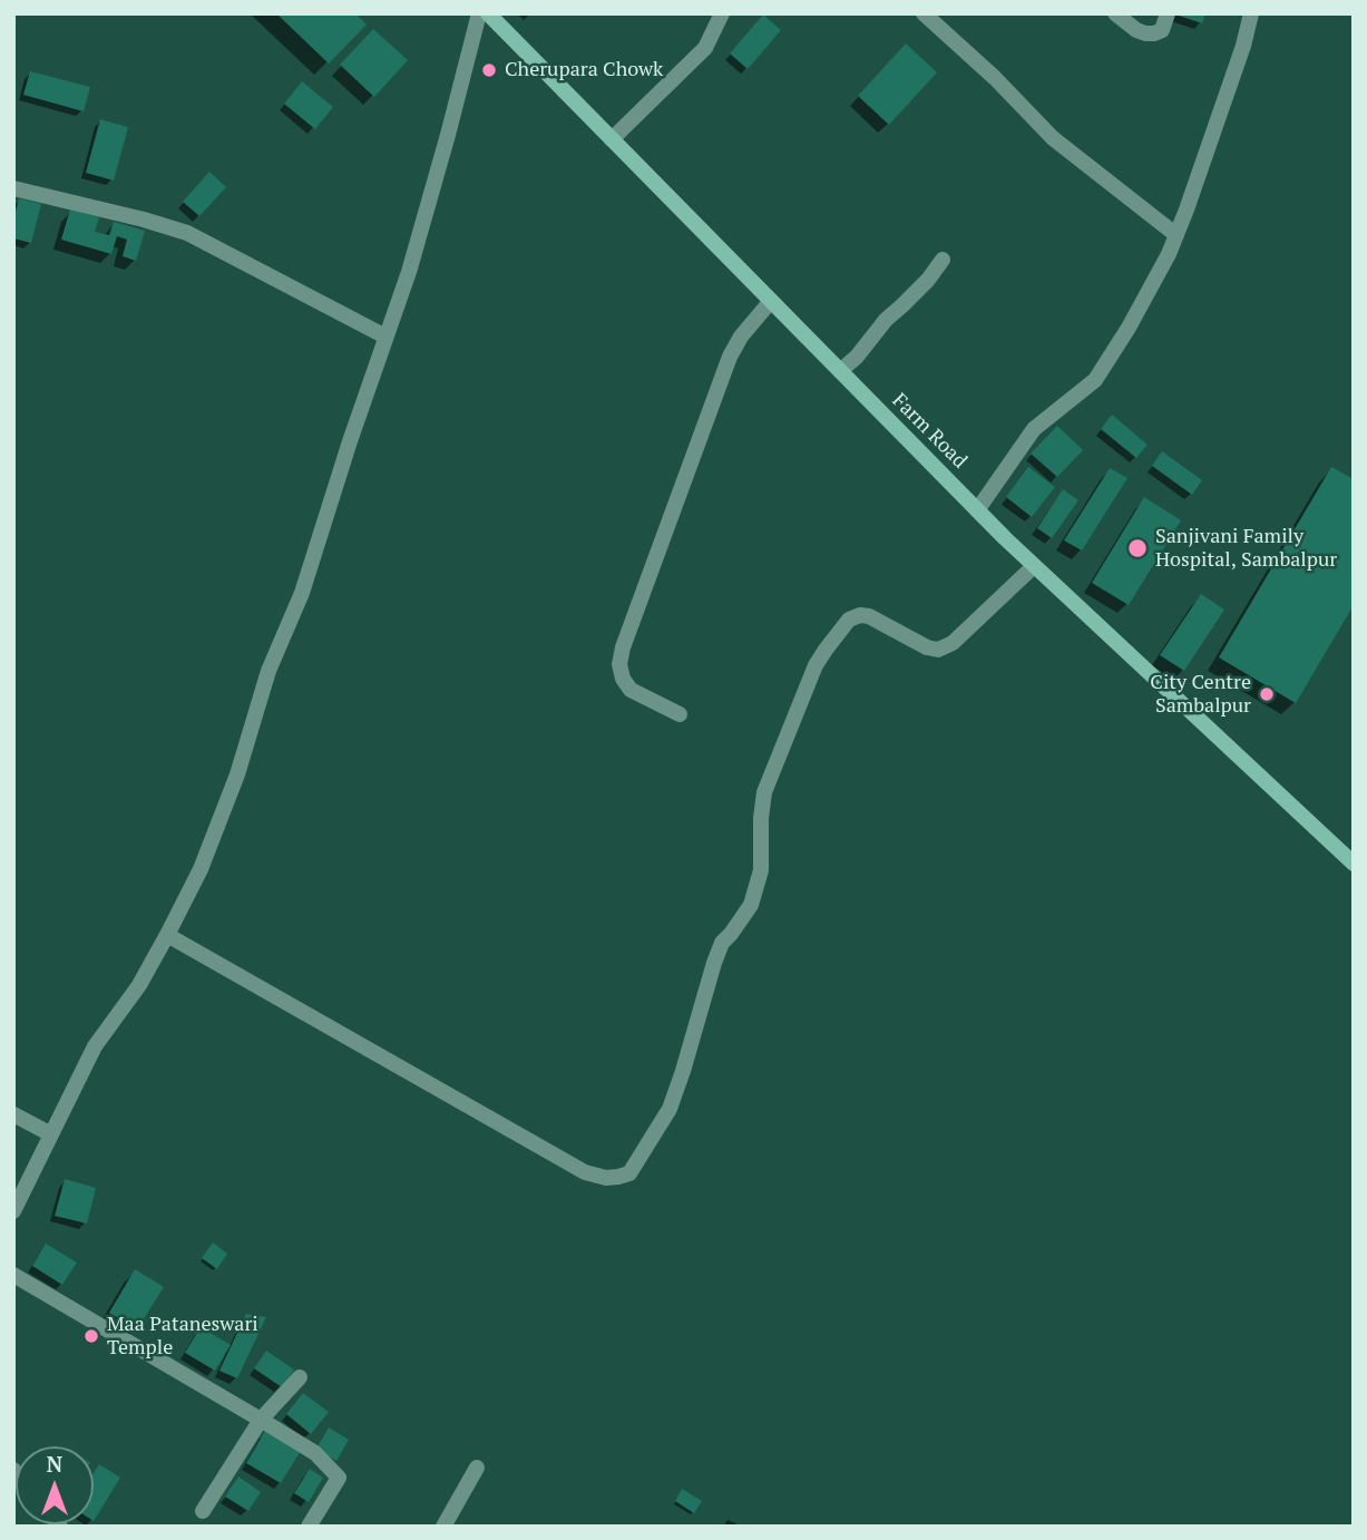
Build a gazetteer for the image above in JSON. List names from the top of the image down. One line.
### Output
{"streets":{"main road":["Farm Road"]},"places":["Cherupara Chowk","Sanjivani Family Hospital, Sambalpur","City Centre Sambalpur","Maa Pataneswari Temple"],"north":"top"}
